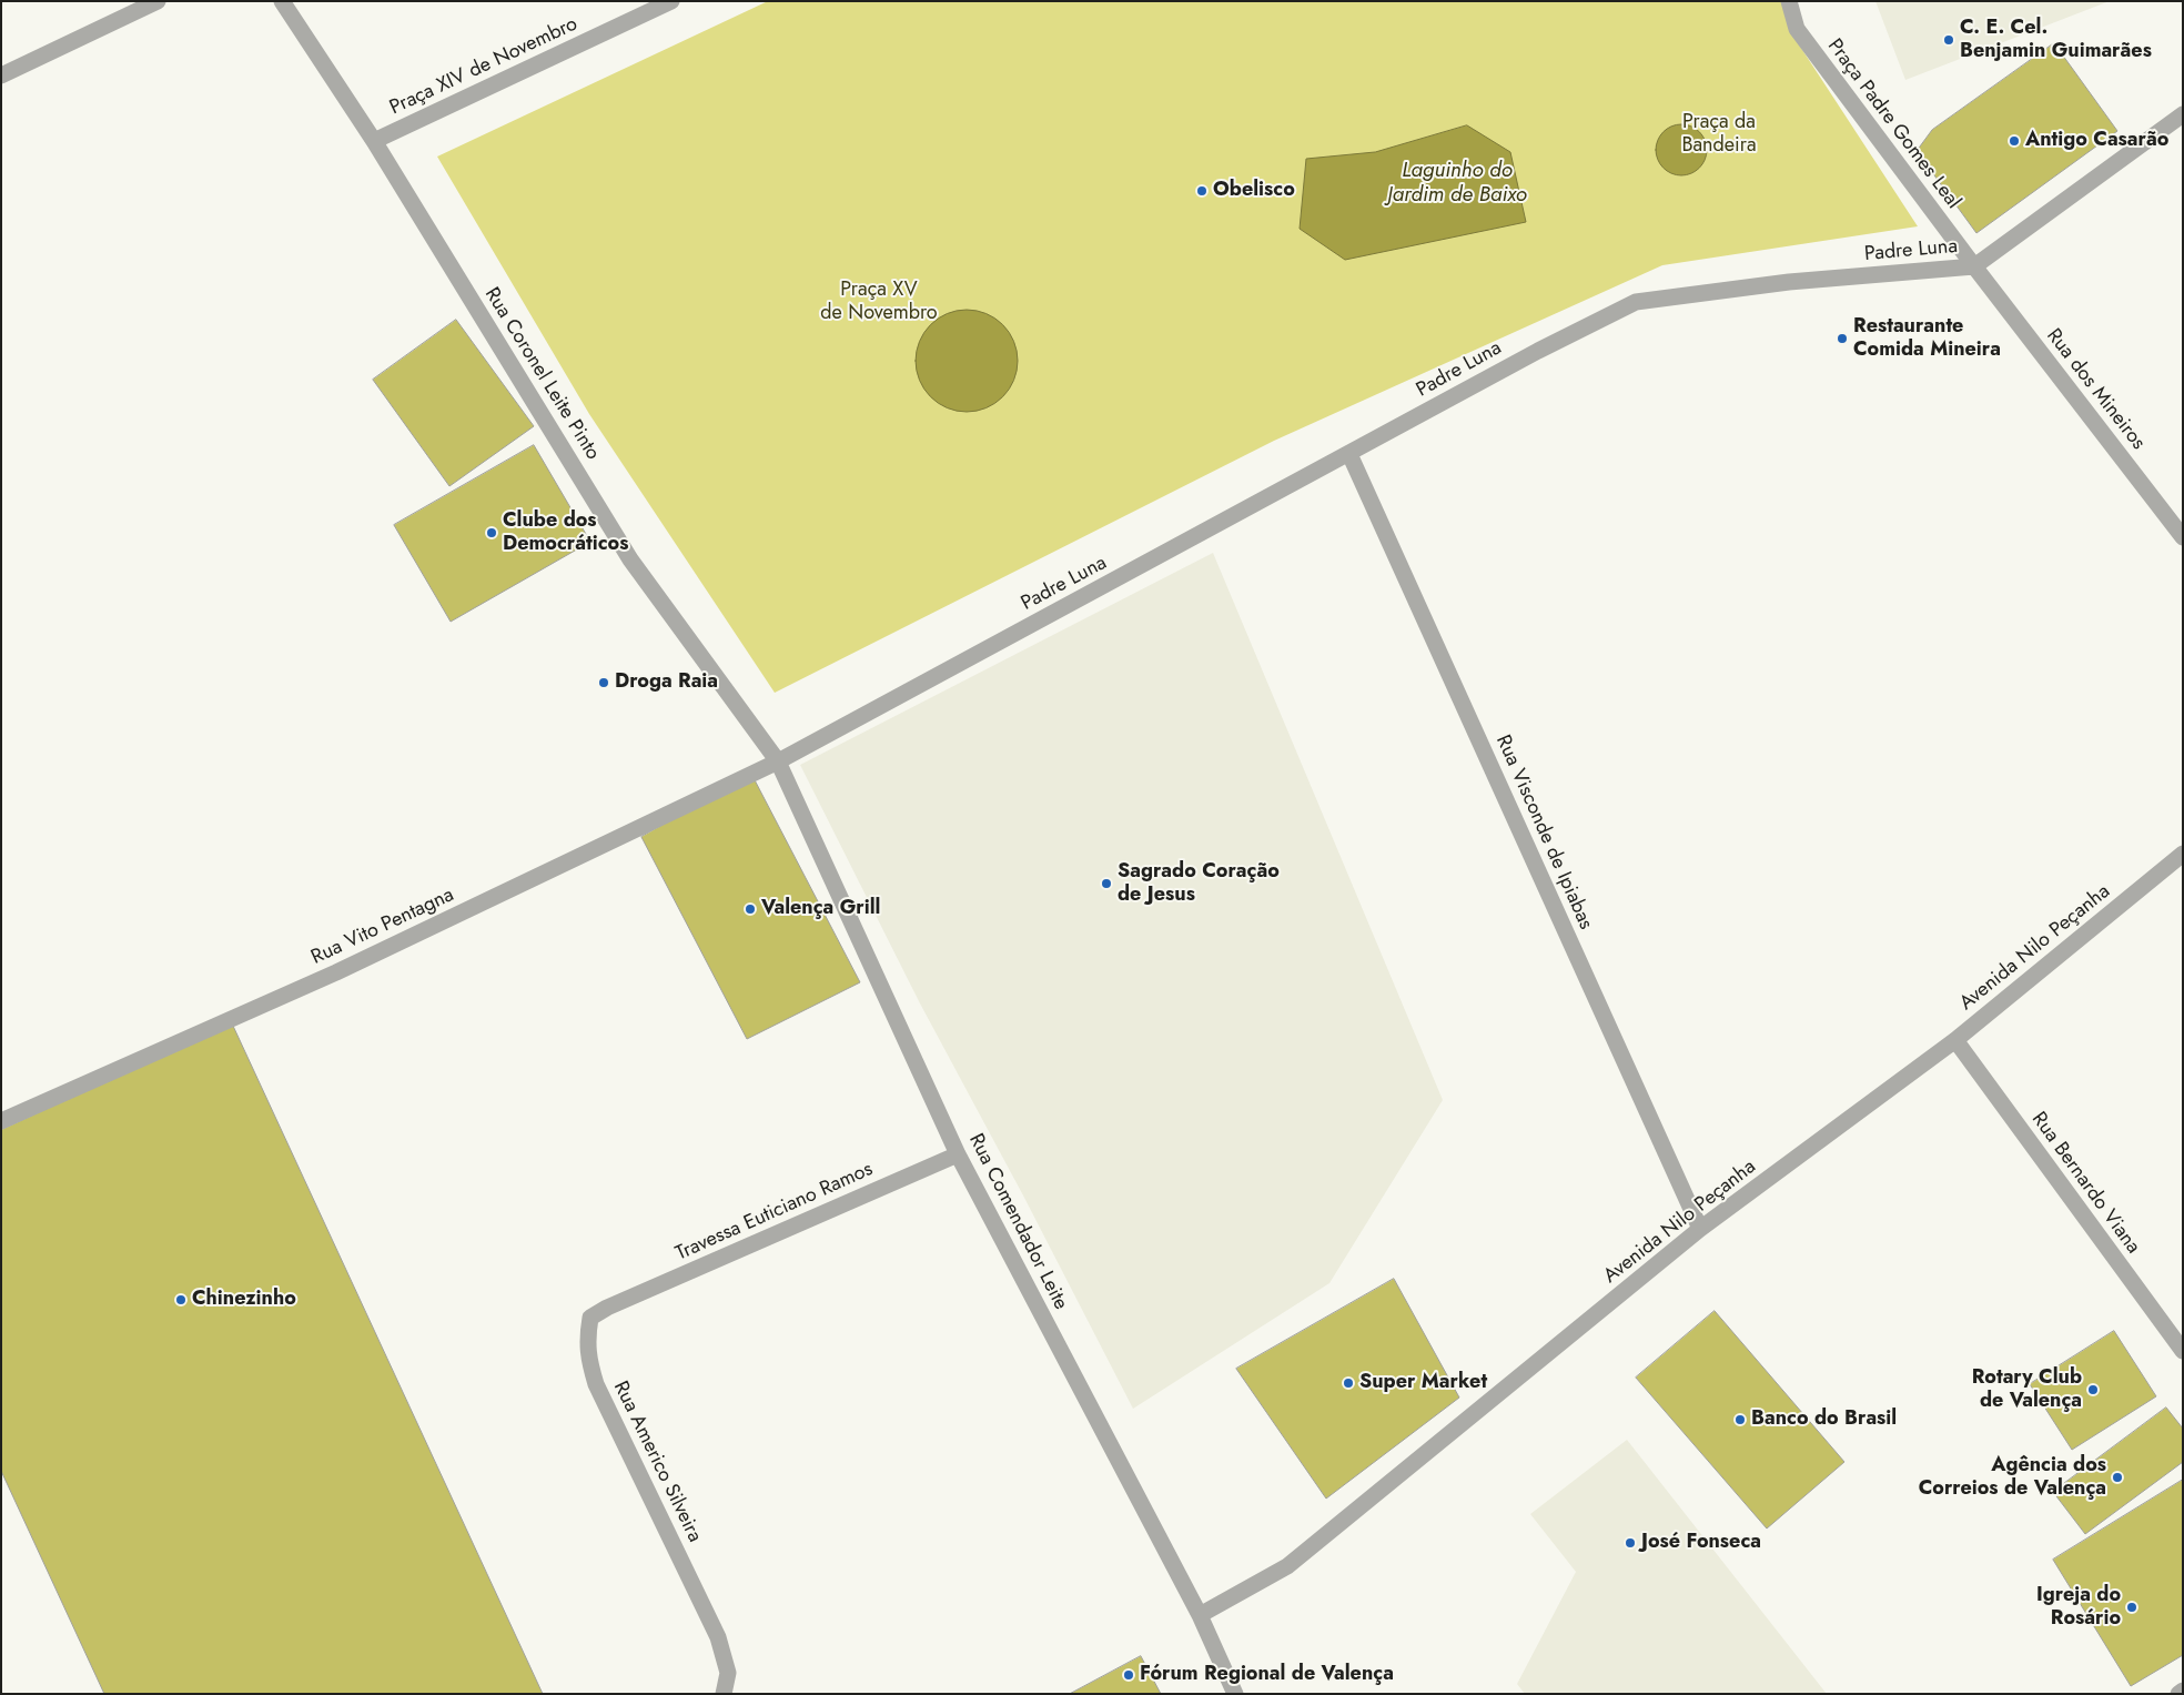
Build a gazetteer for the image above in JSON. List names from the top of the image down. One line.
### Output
{"streets":{"street":["Praça XIV de Novembro","Praça Padre Gomes Leal","Padre Luna","Rua Coronel Leite Pinto","Rua dos Mineiros","Rua Visconde de Ipiabas","Rua Vito Pentagna","Avenida Nilo Peçanha","Rua Bernardo Viana","Travessa Euticiano Ramos","Rua Comendador Leite","Rua Americo Silveira"]},"crossings":[["Praça XIV de Novembro","Rua Coronel Leite Pinto"],["Praça Padre Gomes Leal","Padre Luna"],["Praça Padre Gomes Leal","Rua dos Mineiros"],["Padre Luna","Rua Coronel Leite Pinto"],["Padre Luna","Rua dos Mineiros"],["Padre Luna","Rua Visconde de Ipiabas"],["Padre Luna","Rua Vito Pentagna"],["Padre Luna","Rua Comendador Leite"],["Rua Coronel Leite Pinto","Rua Vito Pentagna"],["Rua Coronel Leite Pinto","Rua Comendador Leite"],["Rua Visconde de Ipiabas","Avenida Nilo Peçanha"],["Rua Vito Pentagna","Rua Comendador Leite"],["Avenida Nilo Peçanha","Rua Bernardo Viana"],["Avenida Nilo Peçanha","Rua Comendador Leite"],["Travessa Euticiano Ramos","Rua Comendador Leite"],["Travessa Euticiano Ramos","Rua Americo Silveira"]],"water":["Laguinho do Jardim de Baixo"],"parks":["Praça da Bandeira","Praça XV de Novembro"],"places":["C. E. Cel. Benjamin Guimarães","Antigo Casarão","Obelisco","Restaurante Comida Mineira","Clube dos Democráticos","Droga Raia","Sagrado Coração de Jesus","Valença Grill","Chinezinho","Super Market","Rotary Club de Valença","Banco do Brasil","Agência dos Correios de Valença","José Fonseca","Igreja do Rosário","Fórum Regional de Valença"]}
